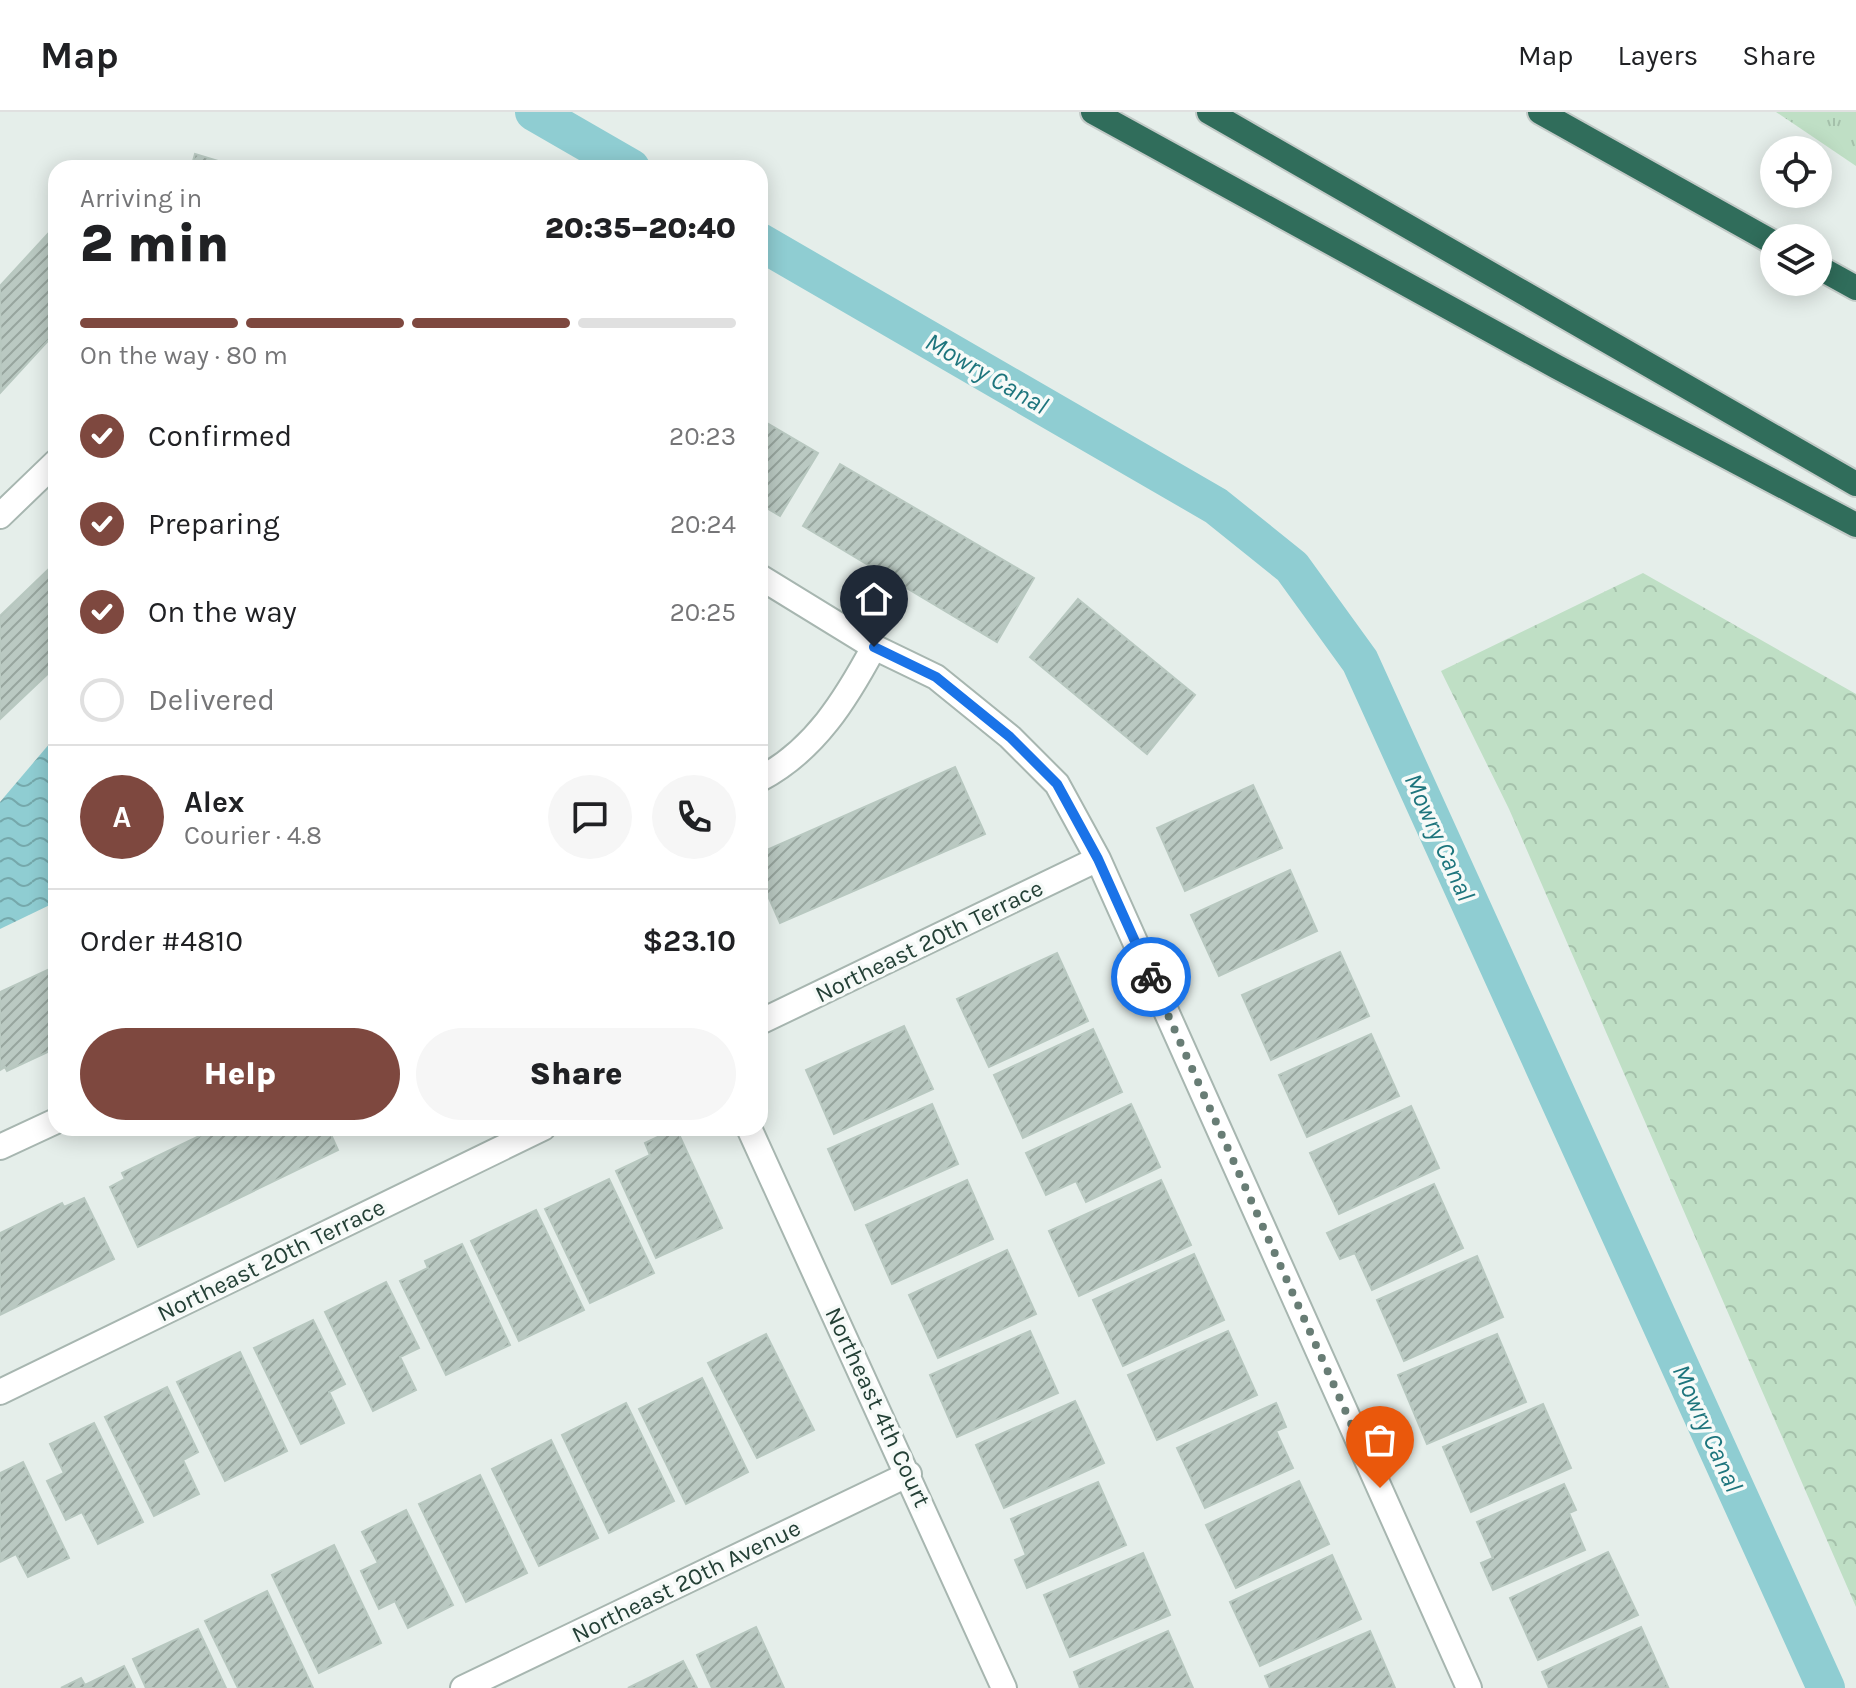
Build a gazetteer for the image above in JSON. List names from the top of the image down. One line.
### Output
{"streets":{"street":["Northeast 20th Terrace","Northeast 4th Court","Northeast 20th Avenue"]},"crossings":[["Northeast 4th Court","Northeast 20th Avenue"]],"water":["Mowry Canal"],"page":{"header":"Map","nav":["Map","Layers","Share"],"heading":["2 min","Arriving in","20:35–20:40"],"panel":["Alex","Courier · 4.8","Order #4810","$23.10"],"bar":"On the way · 80 m","list":[["Confirmed","20:23"],["Preparing","20:24"],["On the way","20:25"],"Delivered"],"round":"A","buttons":["Help","Share"]}}
